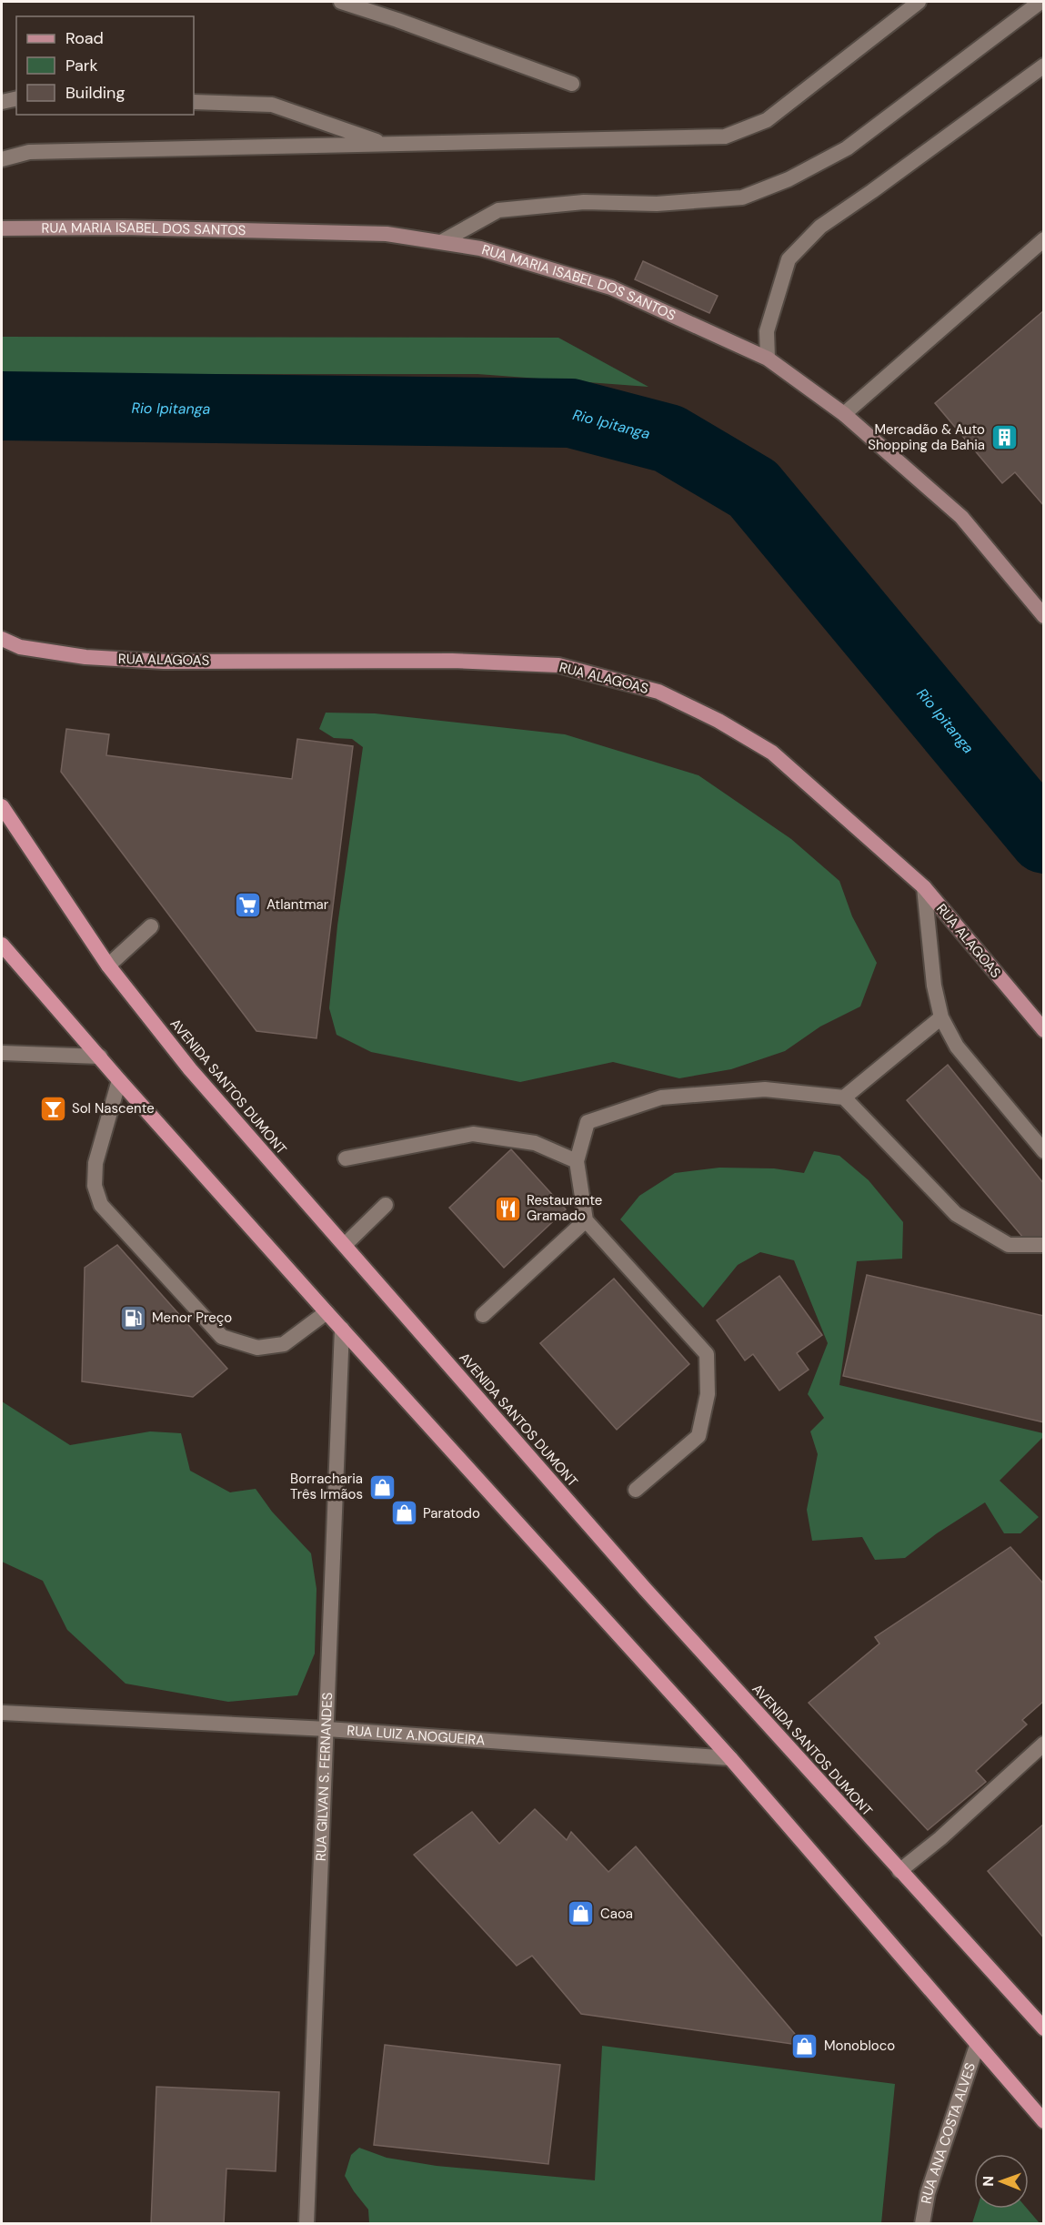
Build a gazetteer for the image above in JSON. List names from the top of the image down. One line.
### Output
{"streets":{"highway":["AVENIDA SANTOS DUMONT"],"main road":["RUA MARIA ISABEL DOS SANTOS","RUA ALAGOAS"],"street":["RUA LUIZ A.NOGUEIRA","RUA GILVAN S. FERNANDES","RUA ANA COSTA ALVES"]},"crossings":[["RUA LUIZ A.NOGUEIRA","RUA GILVAN S. FERNANDES"]],"water":["Rio Ipitanga"],"places":{"building":["Mercadão & Auto Shopping da Bahia"],"supermarket":["Atlantmar"],"bar":["Sol Nascente"],"restaurant":["Restaurante Gramado"],"fuel station":["Menor Preço"],"shop":["Borracharia Três Irmãos","Paratodo","Caoa","Monobloco"]},"legend":["Road","Park","Building"],"north":"left"}
